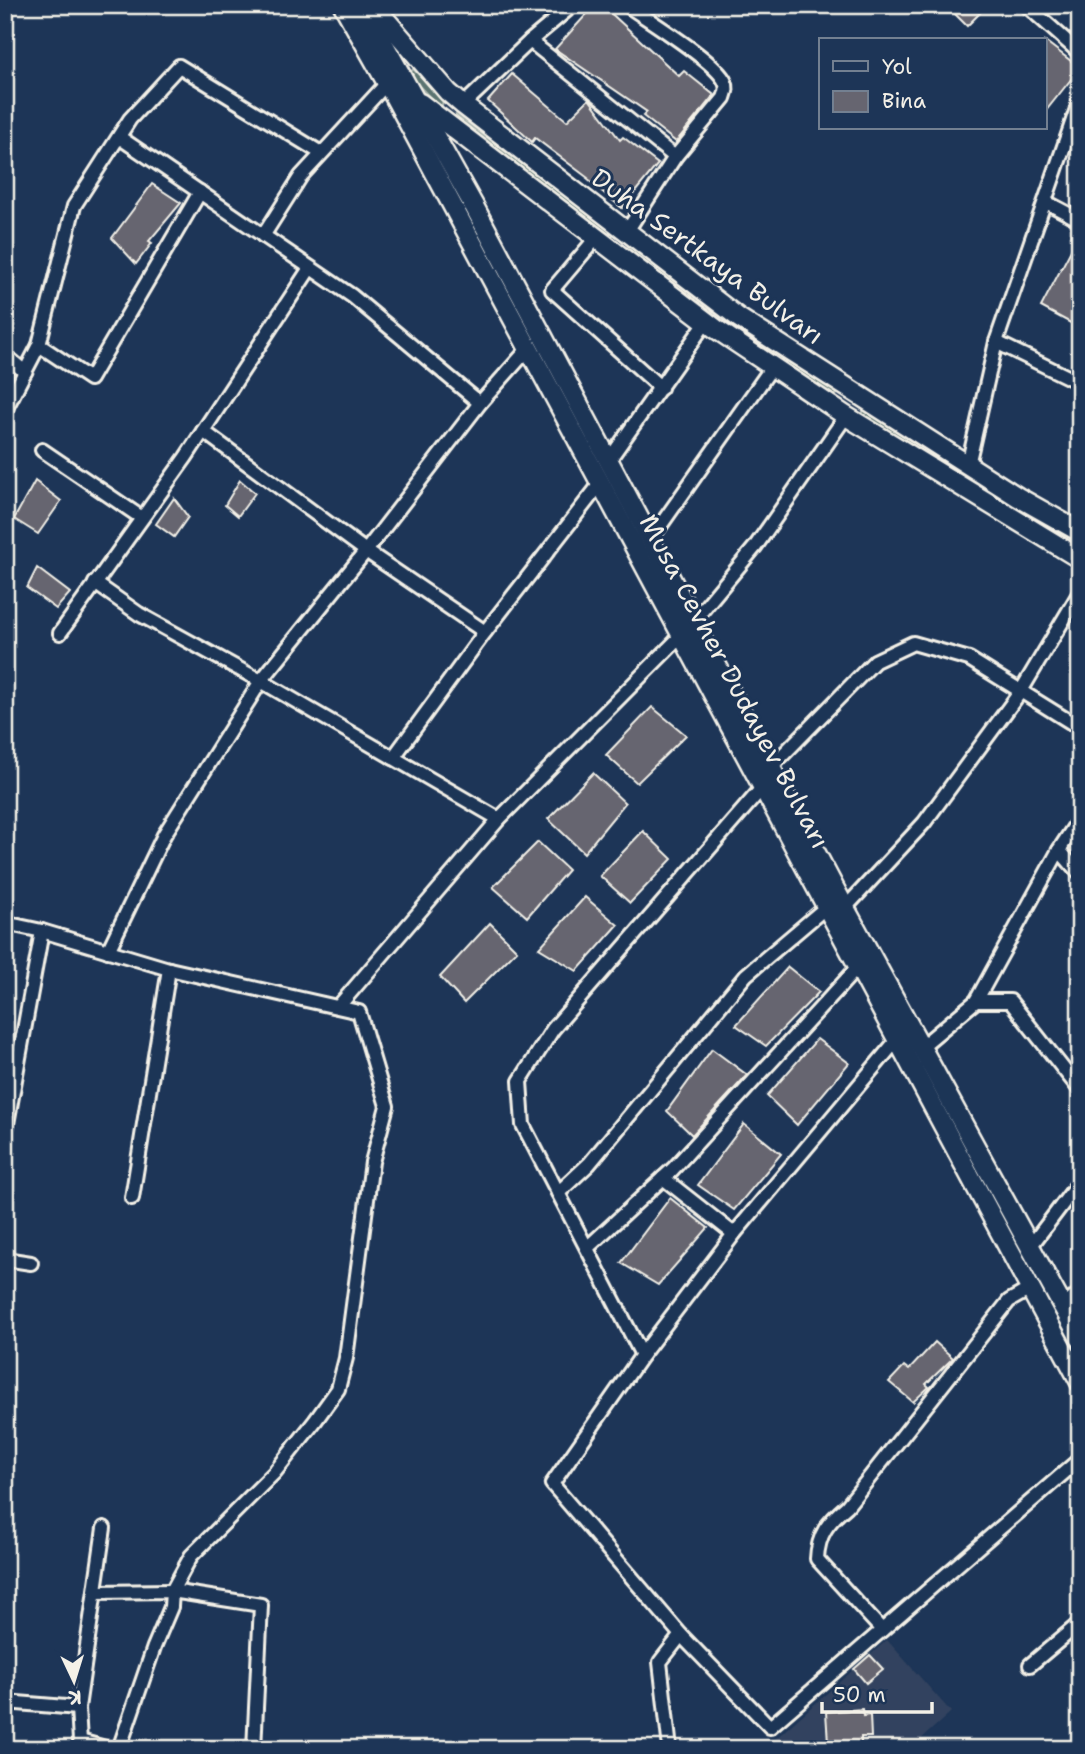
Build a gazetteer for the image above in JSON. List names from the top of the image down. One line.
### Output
{"streets":{"main road":["Duha Sertkaya Bulvarı","Musa Cevher Dudayev Bulvarı"]},"crossings":[["Duha Sertkaya Bulvarı","Musa Cevher Dudayev Bulvarı"]],"legend":["Yol","Bina"],"scale_bar":"50 m","north":"bottom"}
